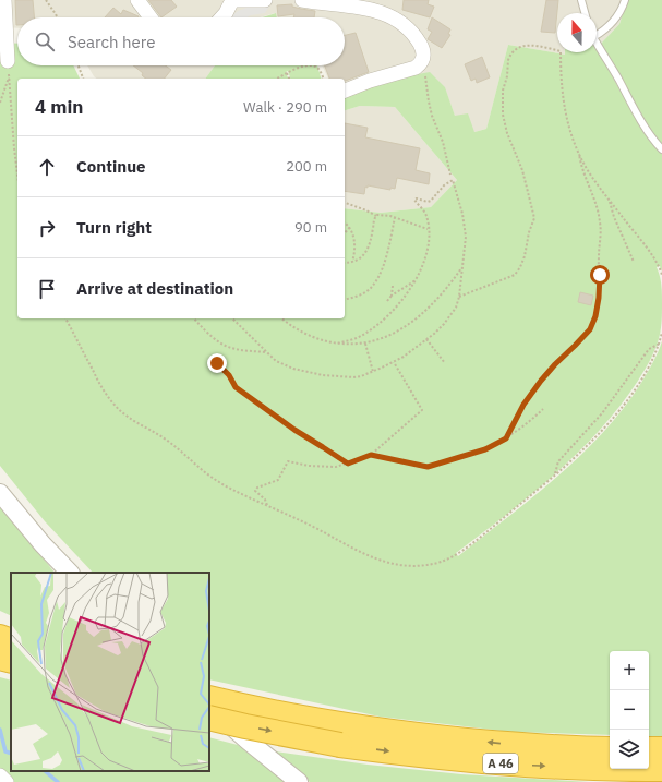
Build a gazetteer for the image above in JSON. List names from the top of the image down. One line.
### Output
{"streets":{"highway":["A 46"]},"north":"top","page":{"search":"Search here","heading":["4 min","Walk · 290 m"],"list":[["Continue","200 m"],["Turn right","90 m"],"Arrive at destination"],"map_buttons":["+","−"]}}
